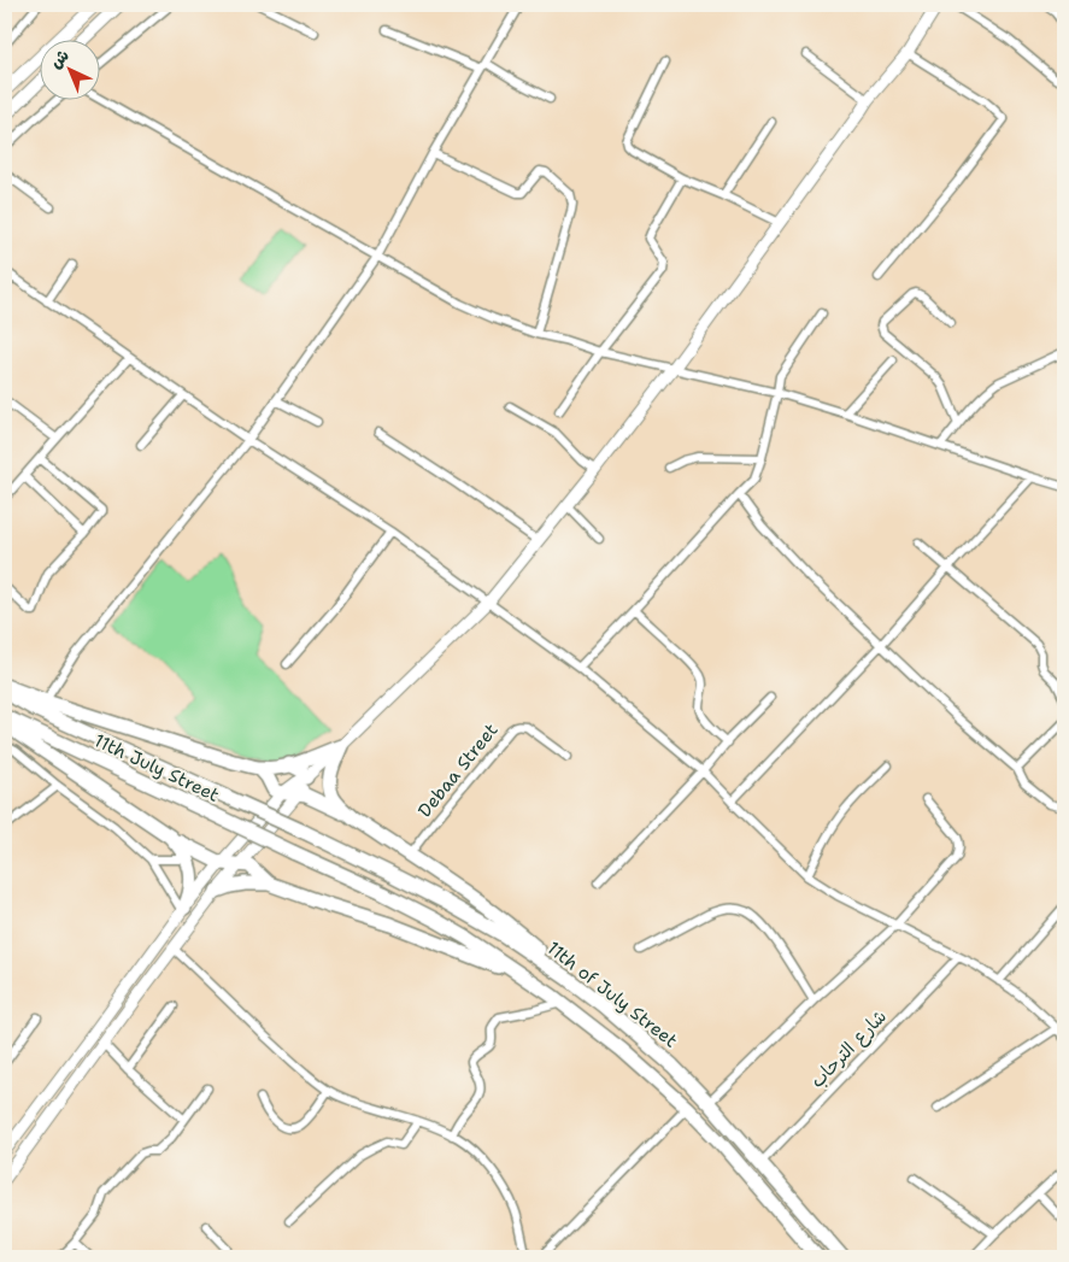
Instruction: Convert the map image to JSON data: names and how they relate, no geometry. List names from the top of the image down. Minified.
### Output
{"streets":{"highway":["11th July Street","11th of July Street"],"street":["Debaa Street","شارع الترحاب"]},"crossings":[["11th July Street","11th of July Street"],["11th of July Street","شارع الترحاب"]],"north":"top left"}
